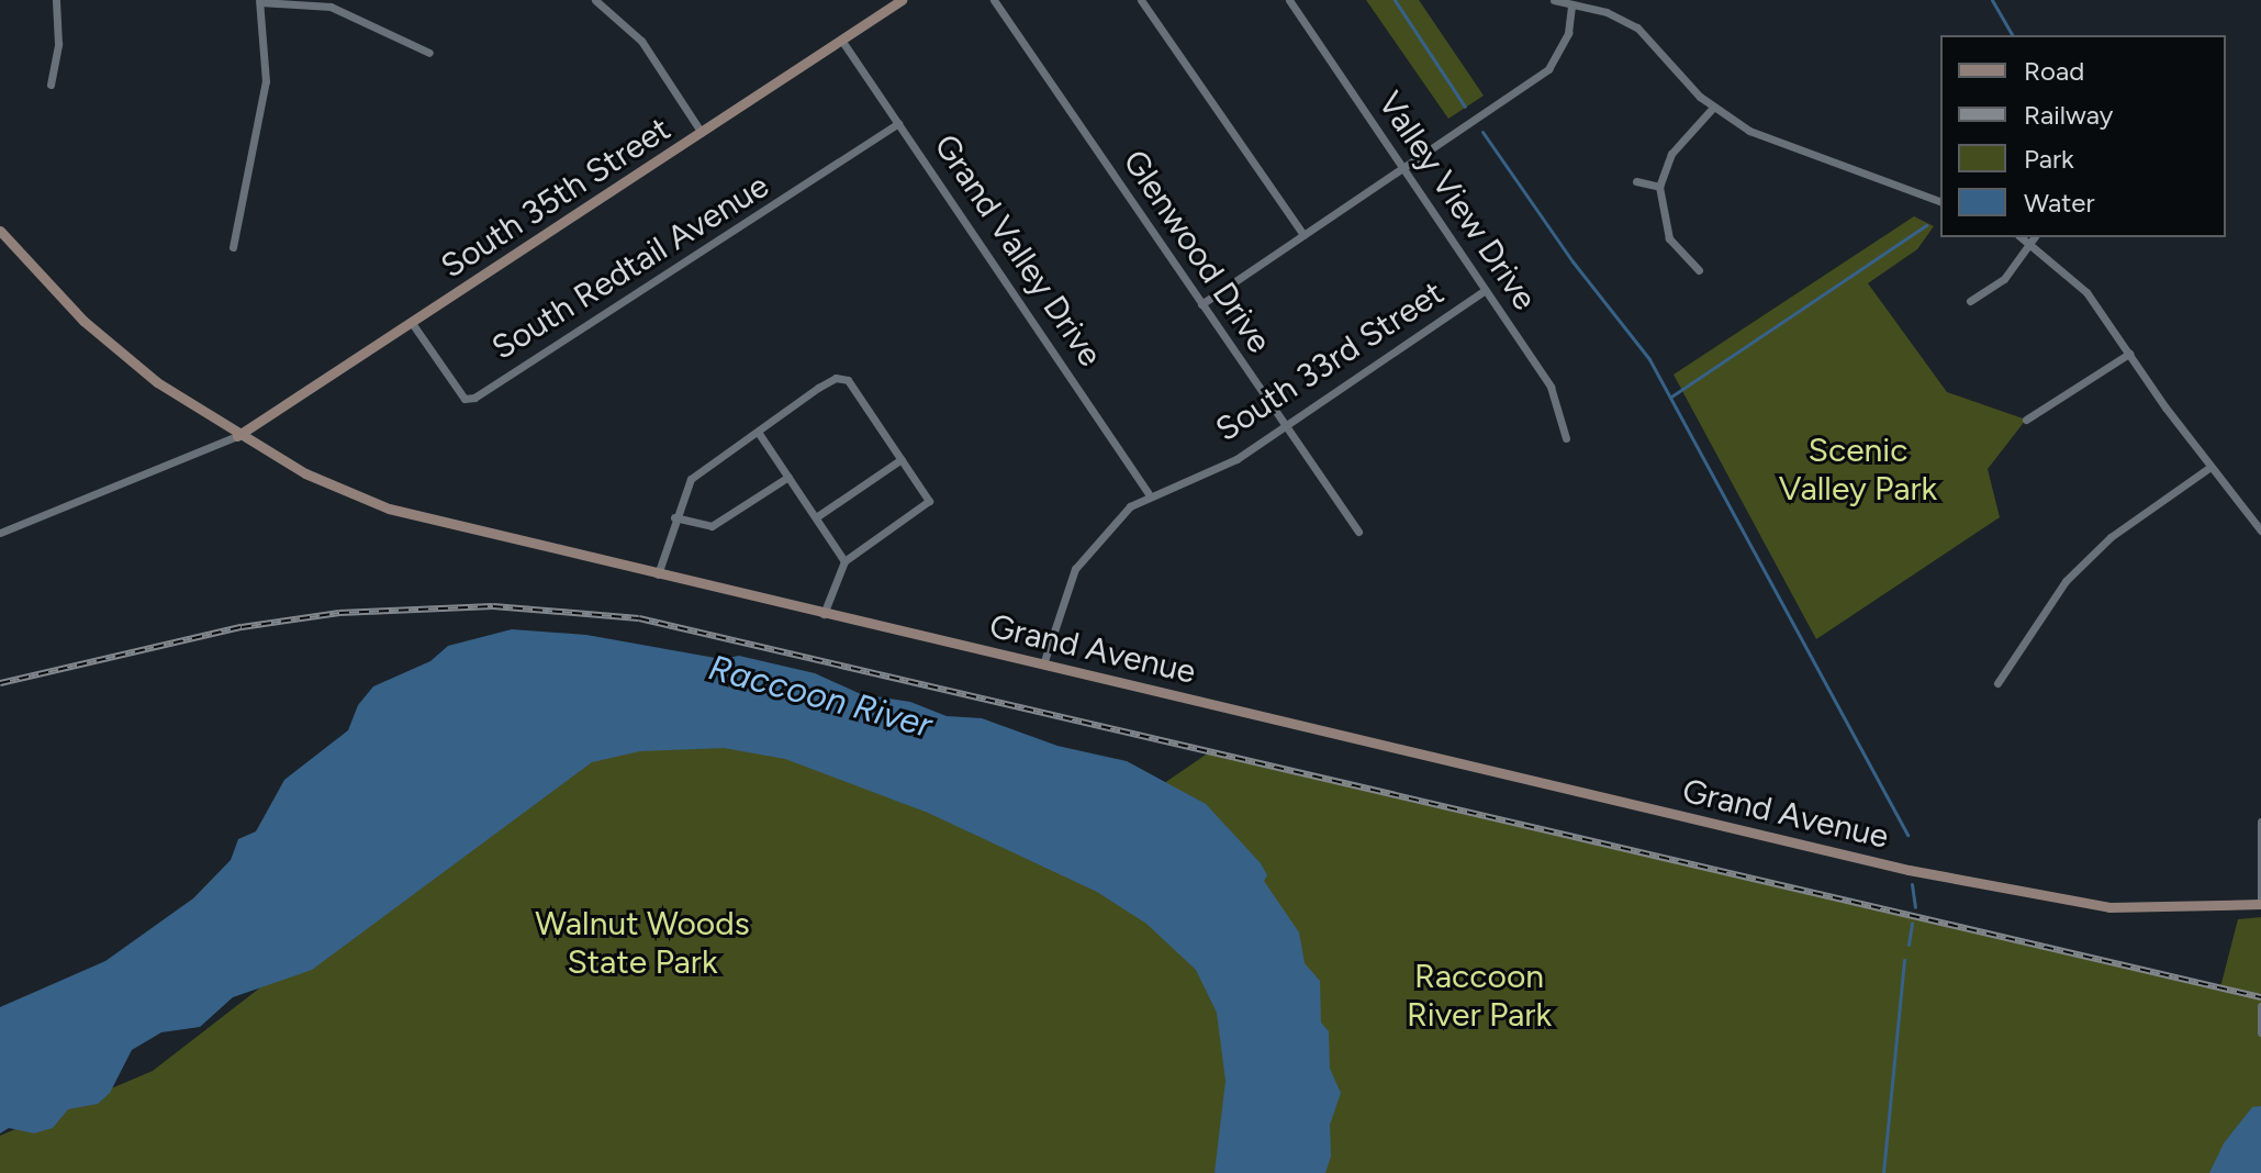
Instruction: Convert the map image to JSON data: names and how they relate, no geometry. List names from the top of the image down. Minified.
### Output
{"streets":{"main road":["South 35th Street","Grand Avenue"],"street":["Valley View Drive","Grand Valley Drive","Glenwood Drive","South Redtail Avenue","South 33rd Street"]},"crossings":[["South 35th Street","Grand Valley Drive"],["South 35th Street","South Redtail Avenue"],["South 35th Street","Grand Avenue"],["Valley View Drive","South 33rd Street"],["Grand Valley Drive","South Redtail Avenue"],["Grand Valley Drive","South 33rd Street"],["Glenwood Drive","South 33rd Street"],["South 33rd Street","Grand Avenue"]],"water":["Raccoon River"],"parks":["Scenic Valley Park","Walnut Woods State Park","Raccoon River Park"],"legend":["Road","Railway","Park","Water"]}
